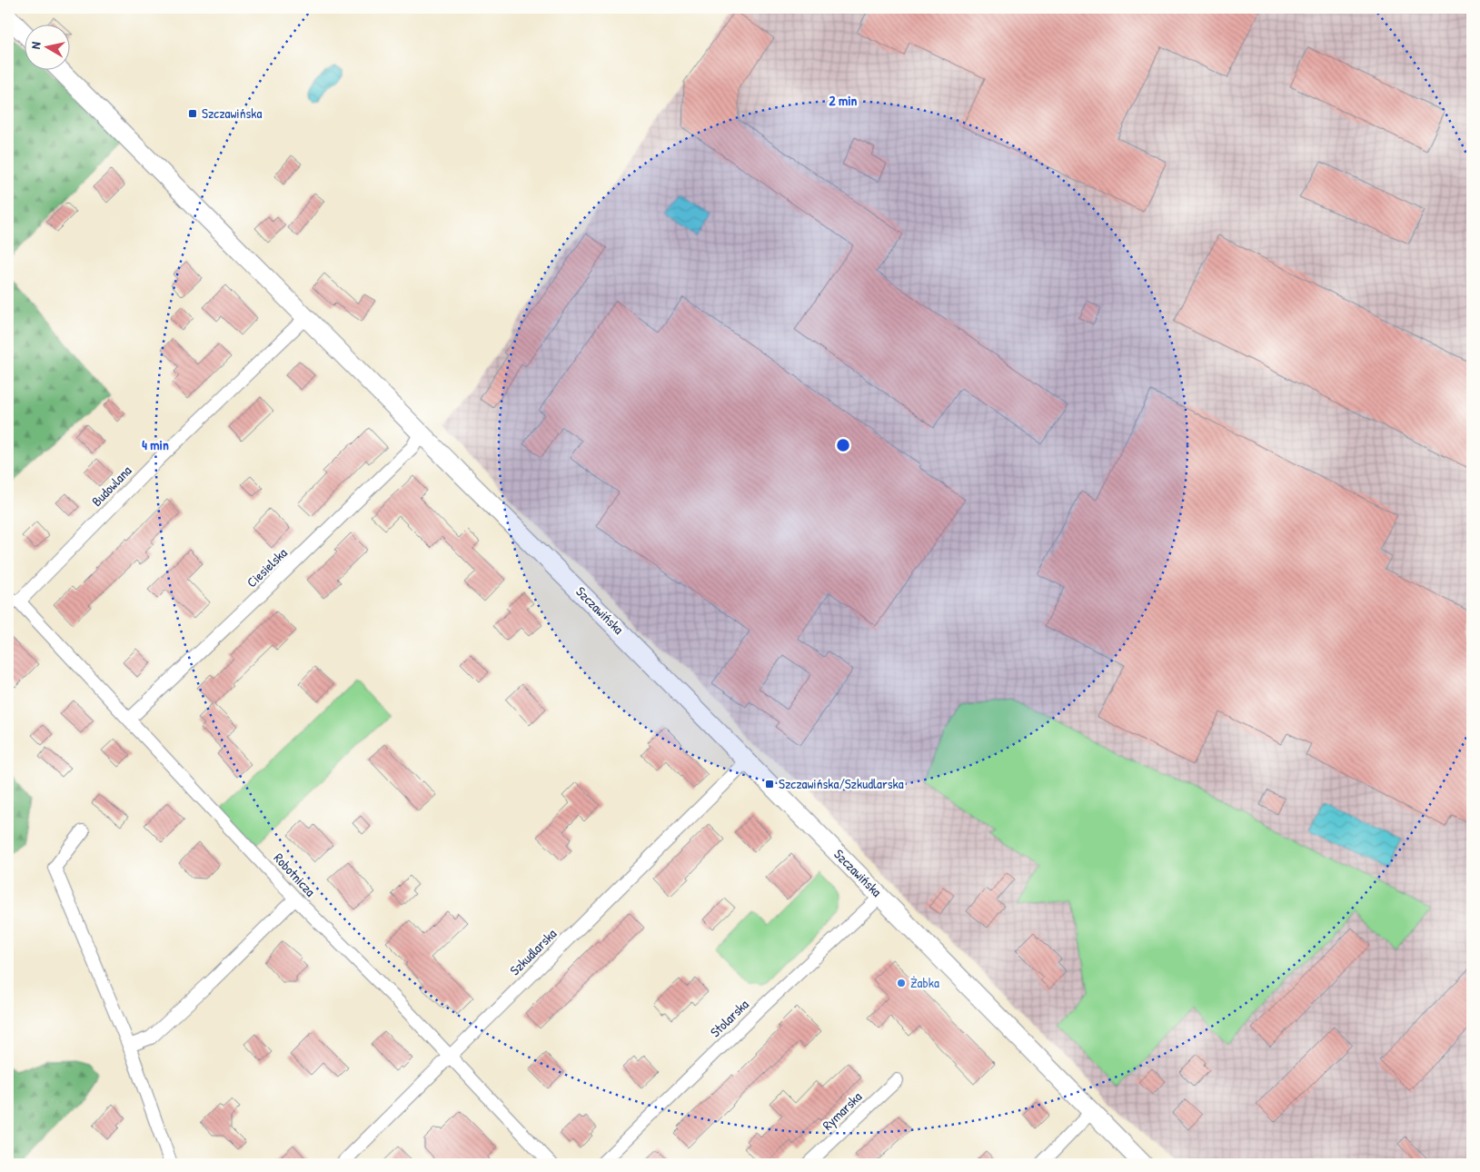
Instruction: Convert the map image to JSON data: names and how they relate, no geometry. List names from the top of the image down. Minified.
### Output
{"streets":{"street":["Budowlana","Ciesielska","Szczawińska","Robotnicza","Szkudlarska","Stolarska","Rymarska"]},"crossings":[["Budowlana","Szczawińska"],["Budowlana","Robotnicza"],["Ciesielska","Szczawińska"],["Ciesielska","Robotnicza"],["Szczawińska","Szkudlarska"],["Szczawińska","Stolarska"],["Robotnicza","Szkudlarska"]],"places":{"transit":["Szczawińska","Szczawińska/Szkudlarska"],"other":["Żabka"]},"north":"left","rings":["2 min","4 min"]}
